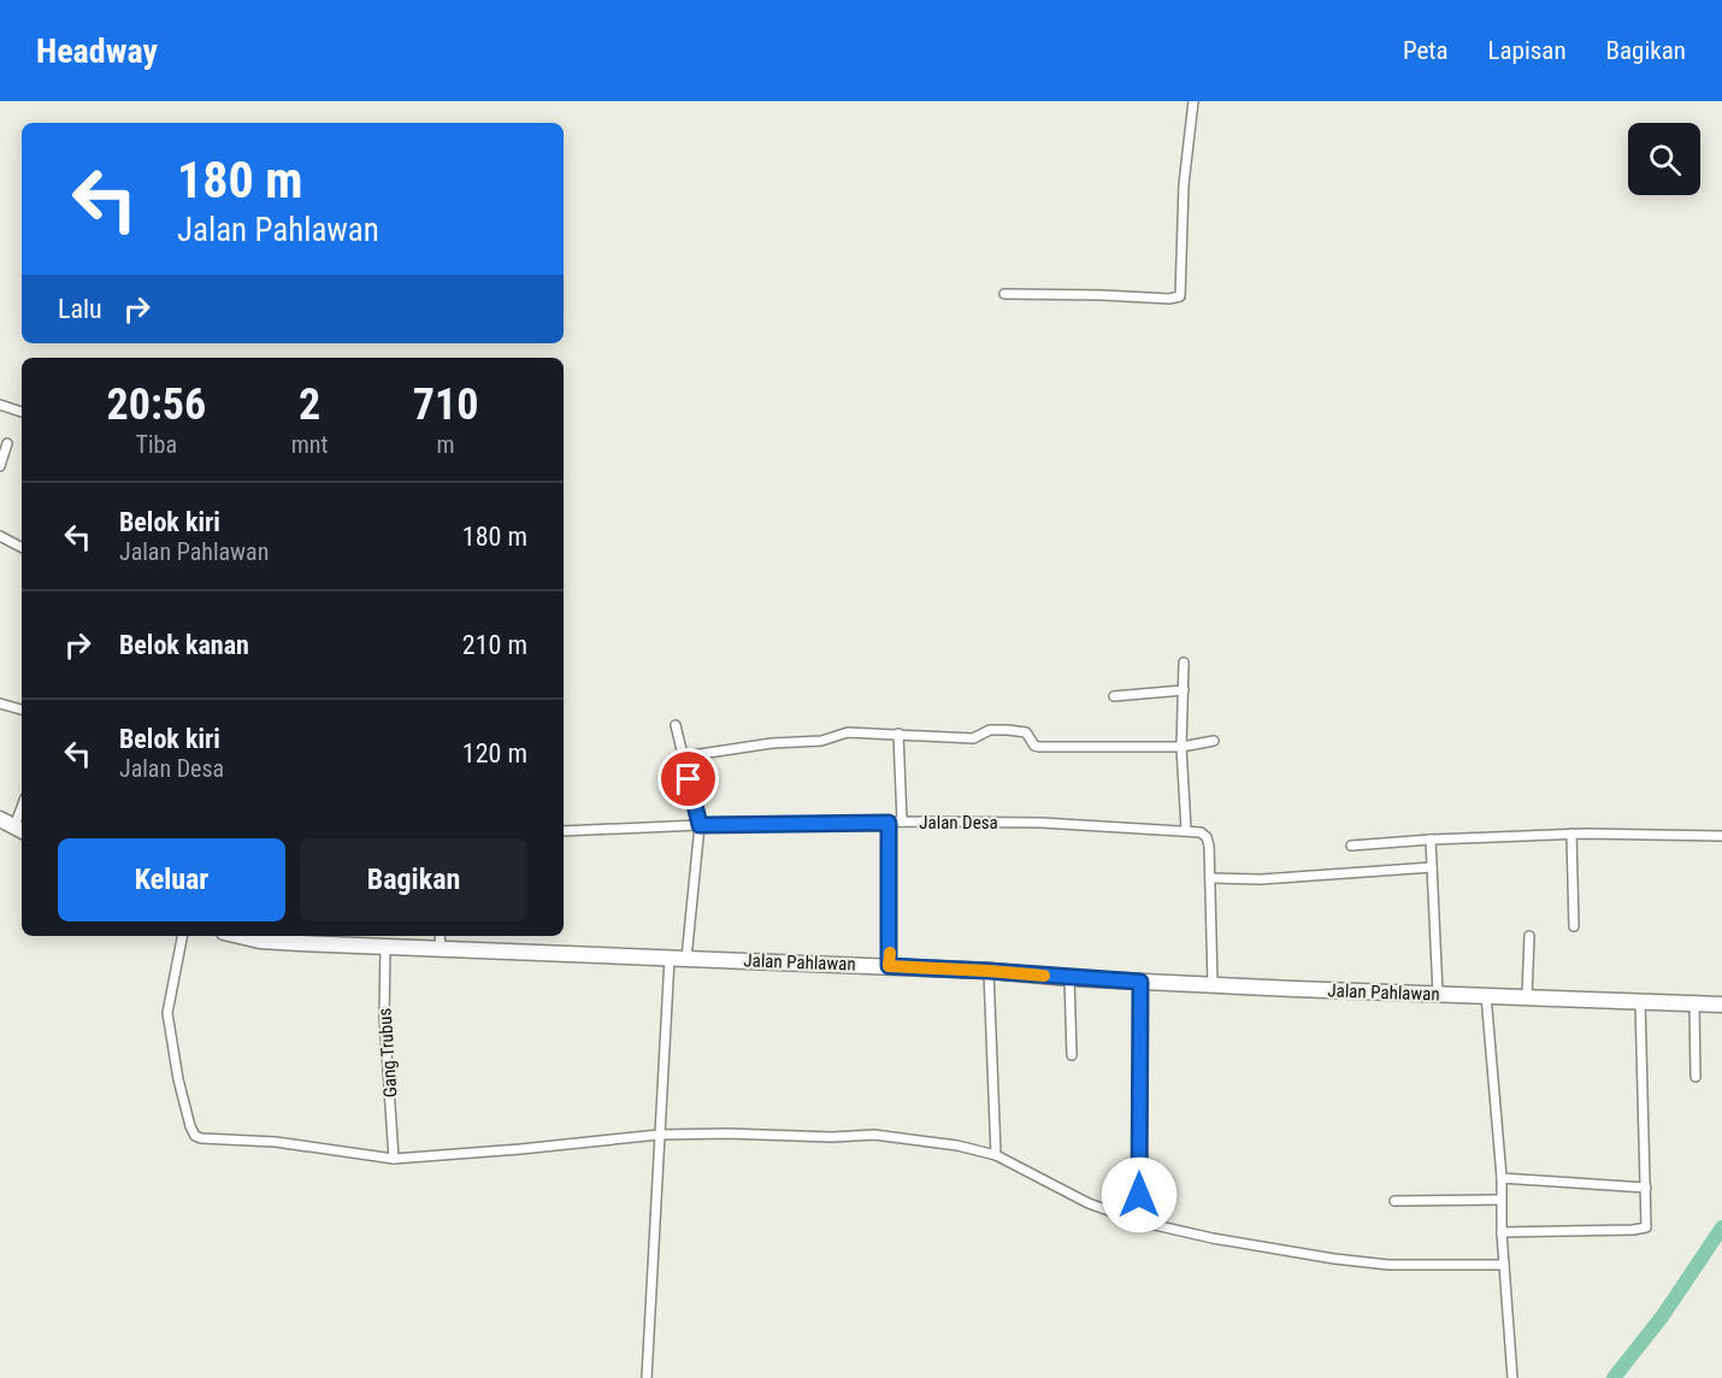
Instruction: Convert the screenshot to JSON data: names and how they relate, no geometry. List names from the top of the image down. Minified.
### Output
{"streets":{"highway":["Jalan Pahlawan"],"street":["Jalan Desa","Gang Trubus"]},"crossings":[["Jalan Pahlawan","Gang Trubus"]],"page":{"header":"Headway","nav":["Peta","Lapisan","Bagikan"],"turn":["180 m","Jalan Pahlawan"],"then":"Lalu","eta":["20:56","Tiba","2","mnt","710","m"],"list":[{"name":"Belok kiri","note":"Jalan Pahlawan","value":"180 m"},{"name":"Belok kanan","value":"210 m"},{"name":"Belok kiri","note":"Jalan Desa","value":"120 m"}],"buttons":["Keluar","Bagikan"]}}
